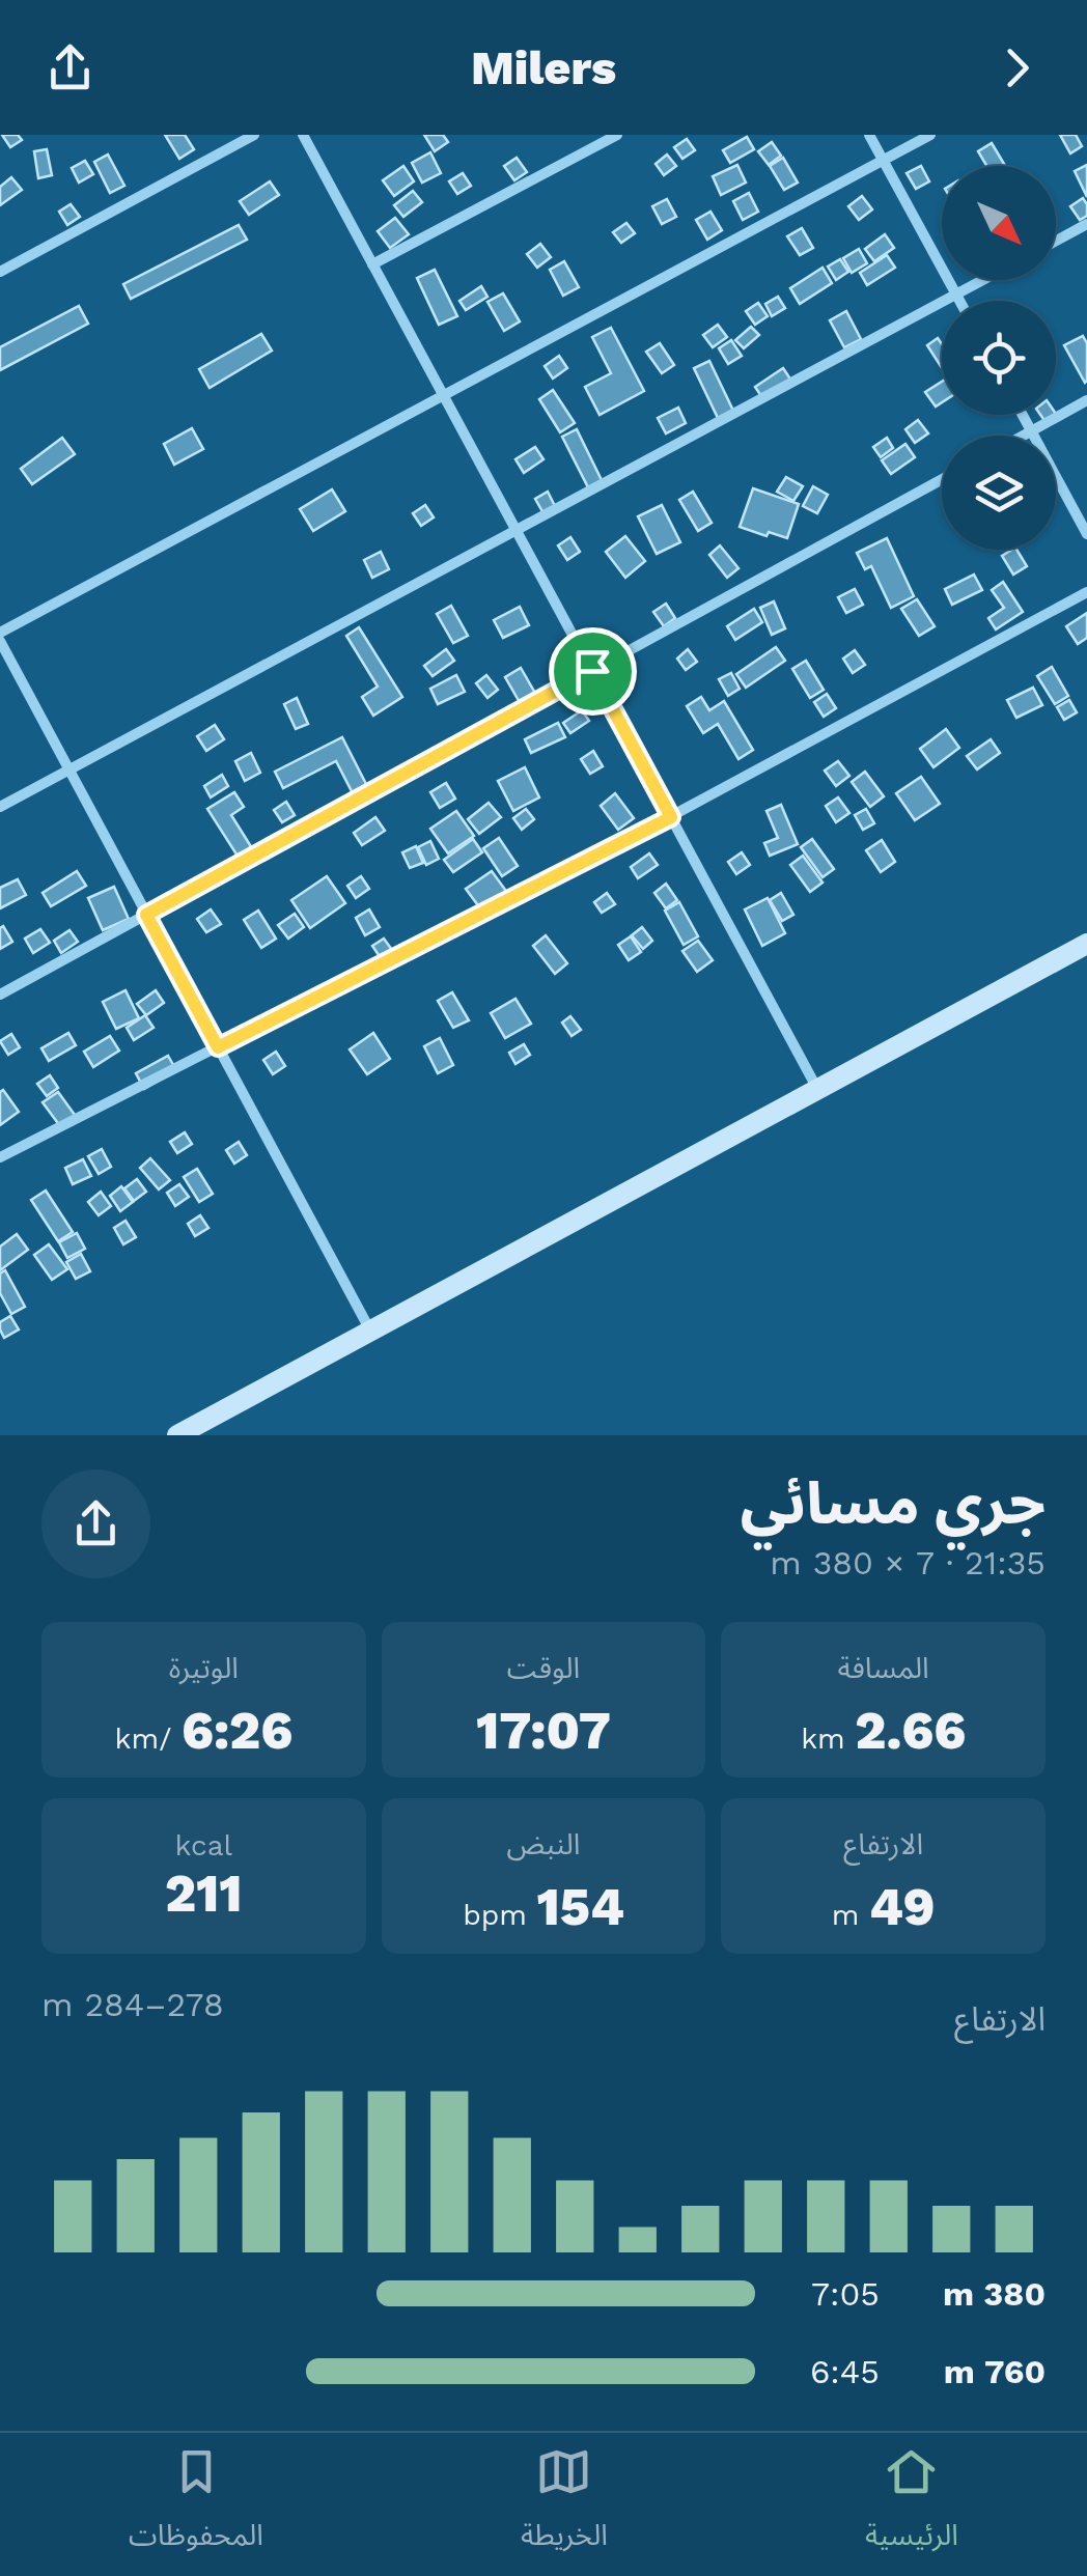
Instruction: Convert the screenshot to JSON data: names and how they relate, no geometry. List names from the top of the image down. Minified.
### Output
{"north":"bottom right","page":{"header":"Milers","heading":["جري مسائي","21:35 · 7 × 380 m"],"stats":[["المسافة","2.66 km"],["الوقت","17:07"],["الوتيرة","6:26 /km"],["الارتفاع","49 m"],["النبض","154 bpm"],["kcal","211"]],"chart":["الارتفاع","278–284 m"],"list":[{"name":"380 m","note":"7:05"},{"name":"760 m","note":"6:45"}],"tabs":["الرئيسية","الخريطة","المحفوظات"]}}
